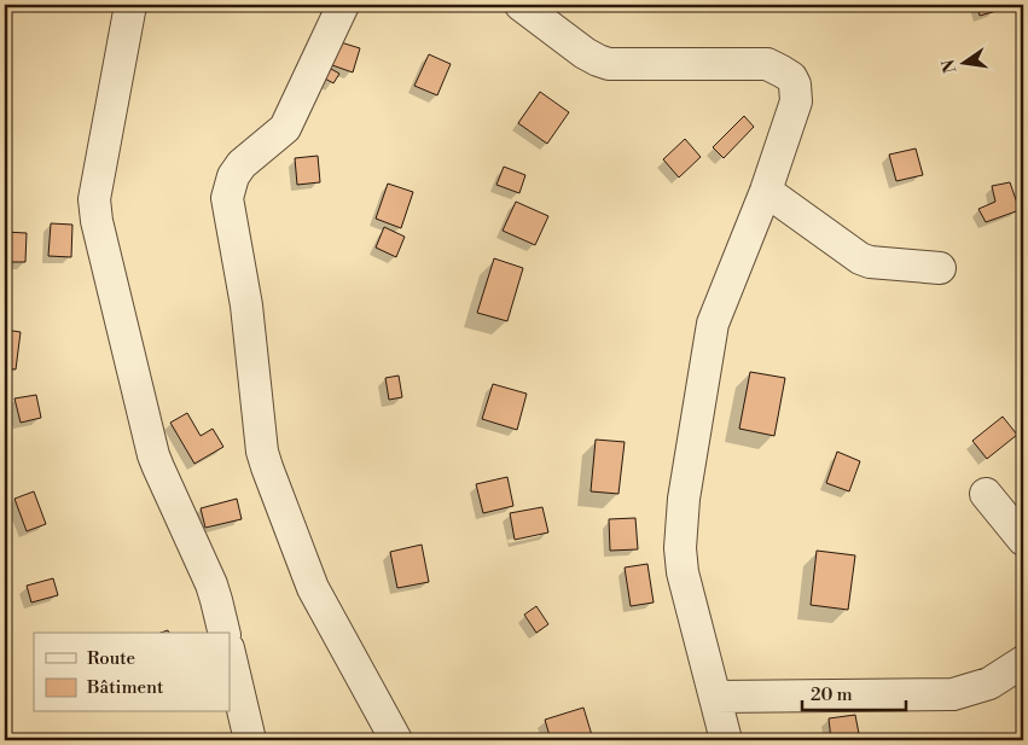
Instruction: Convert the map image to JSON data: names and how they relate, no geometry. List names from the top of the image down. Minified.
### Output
{"legend":["Route","Bâtiment"],"scale_bar":"20 m","north":"left"}
